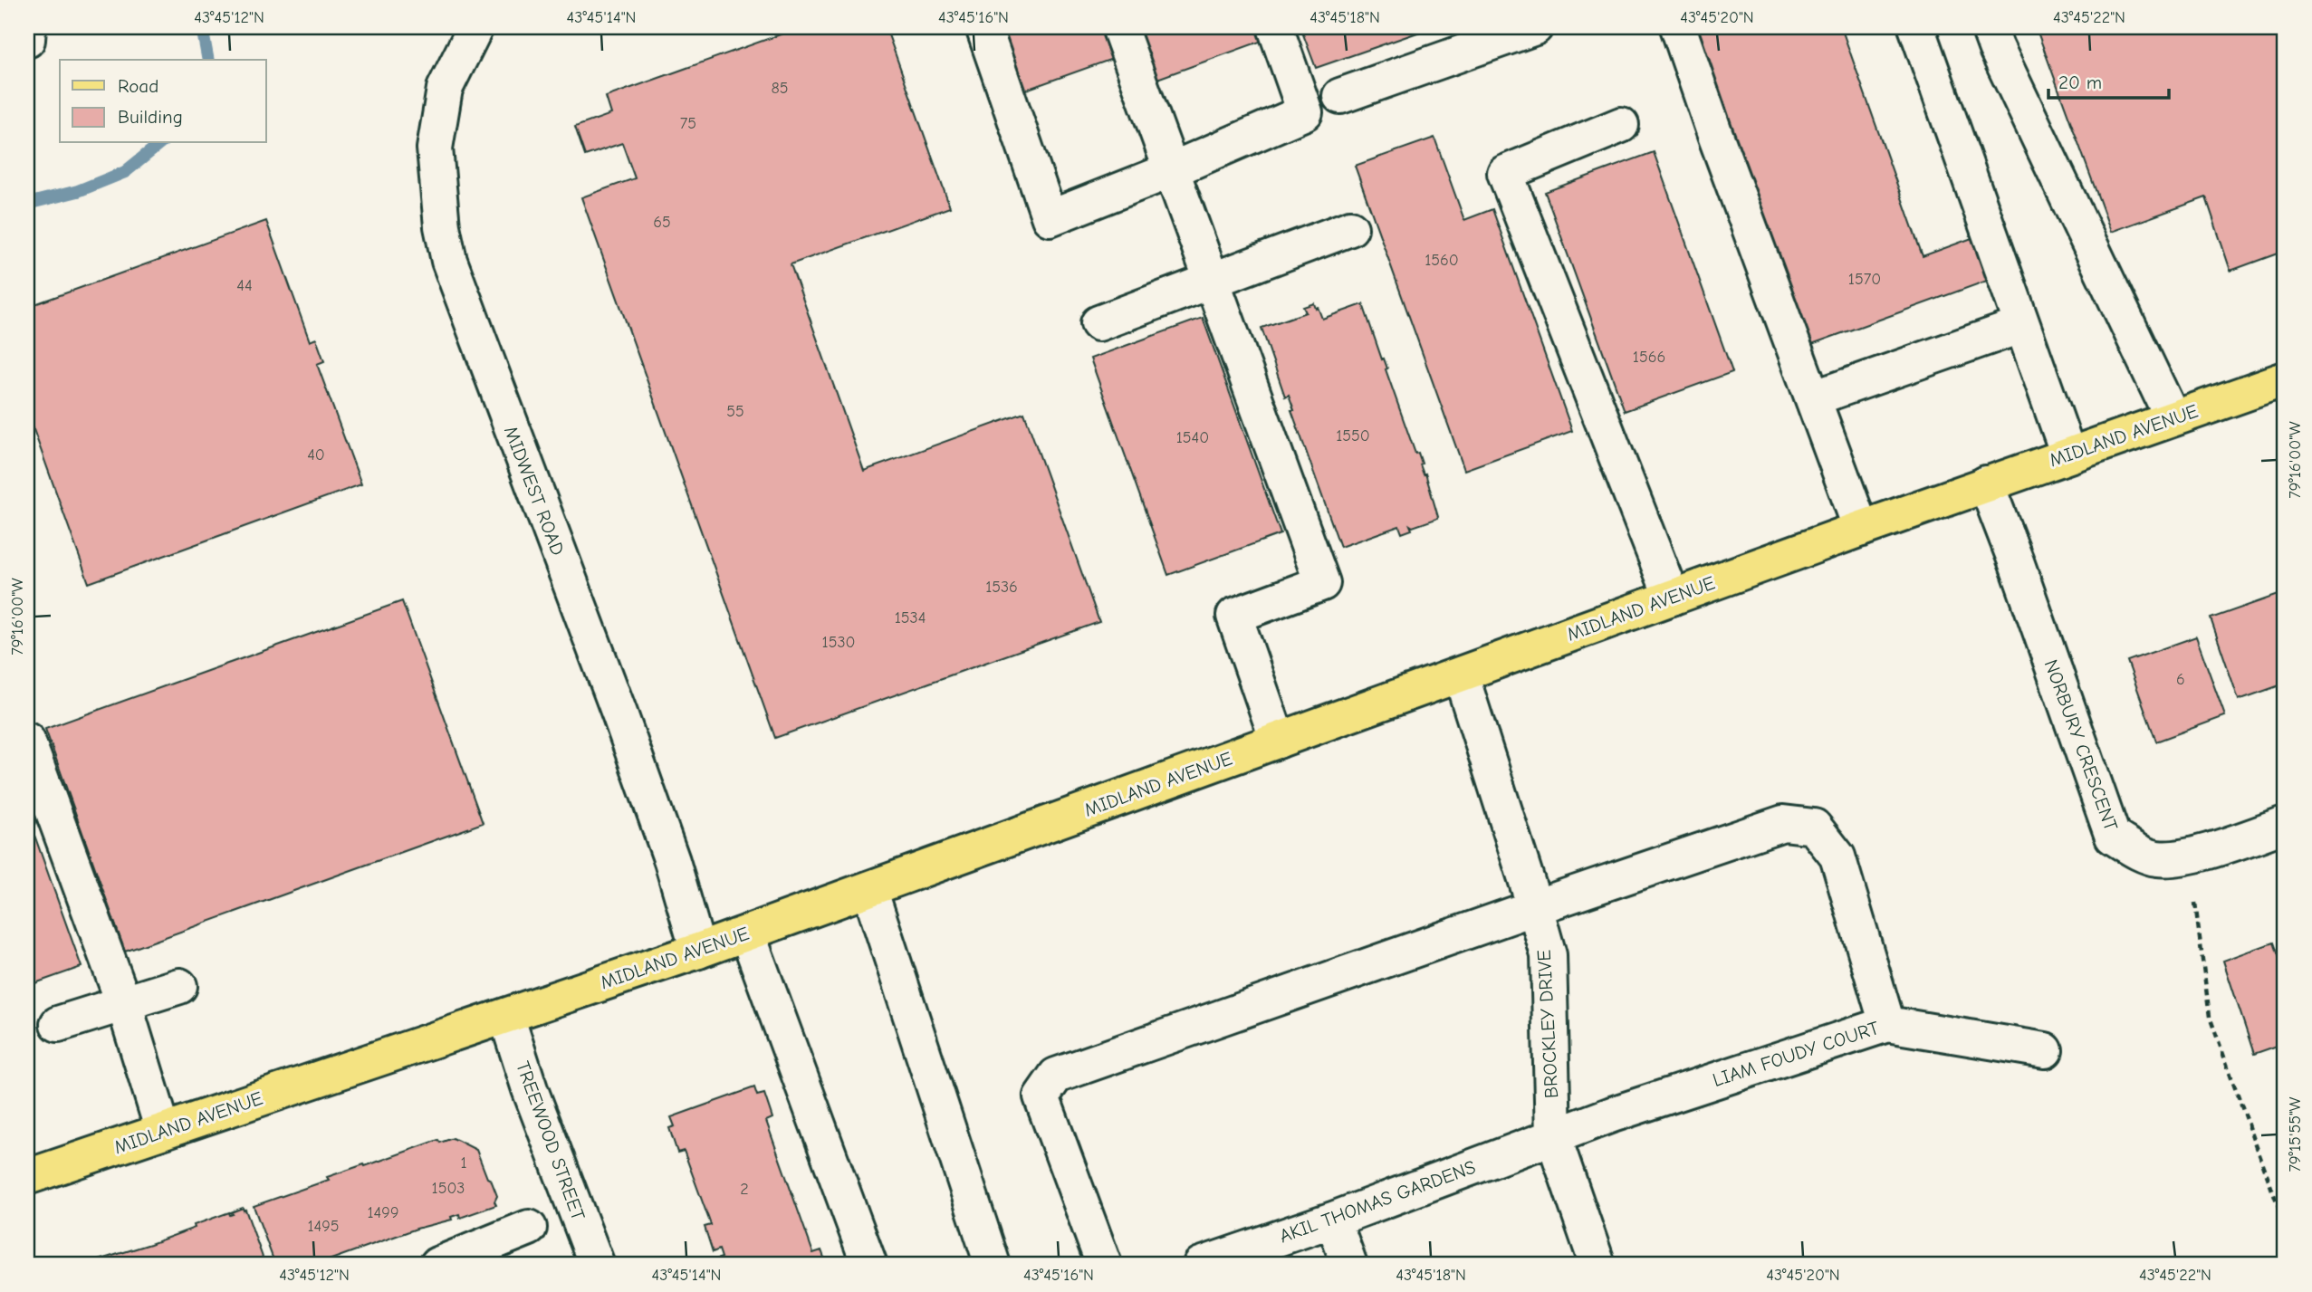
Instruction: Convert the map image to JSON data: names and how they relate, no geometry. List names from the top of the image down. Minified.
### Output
{"streets":{"main road":["MIDLAND AVENUE"],"street":["MIDWEST ROAD","NORBURY CRESCENT","BROCKLEY DRIVE","LIAM FOUDY COURT","TREEWOOD STREET","AKIL THOMAS GARDENS"]},"crossings":[["MIDLAND AVENUE","MIDWEST ROAD"],["MIDLAND AVENUE","NORBURY CRESCENT"],["MIDLAND AVENUE","BROCKLEY DRIVE"],["MIDLAND AVENUE","TREEWOOD STREET"],["BROCKLEY DRIVE","LIAM FOUDY COURT"],["BROCKLEY DRIVE","AKIL THOMAS GARDENS"],["LIAM FOUDY COURT","AKIL THOMAS GARDENS"]],"house_numbers":["85","75","65","1560","1570","44","1566","55","1550","1540","40","1536","1534","1530","6","1","1503","2","1499","1495"],"legend":["Road","Building"],"scale_bar":"20 m","coordinates":["43°45'12\"N","43°45'14\"N","43°45'16\"N","43°45'18\"N","43°45'20\"N","43°45'22\"N","79°16'00\"W","79°15'55\"W"]}
